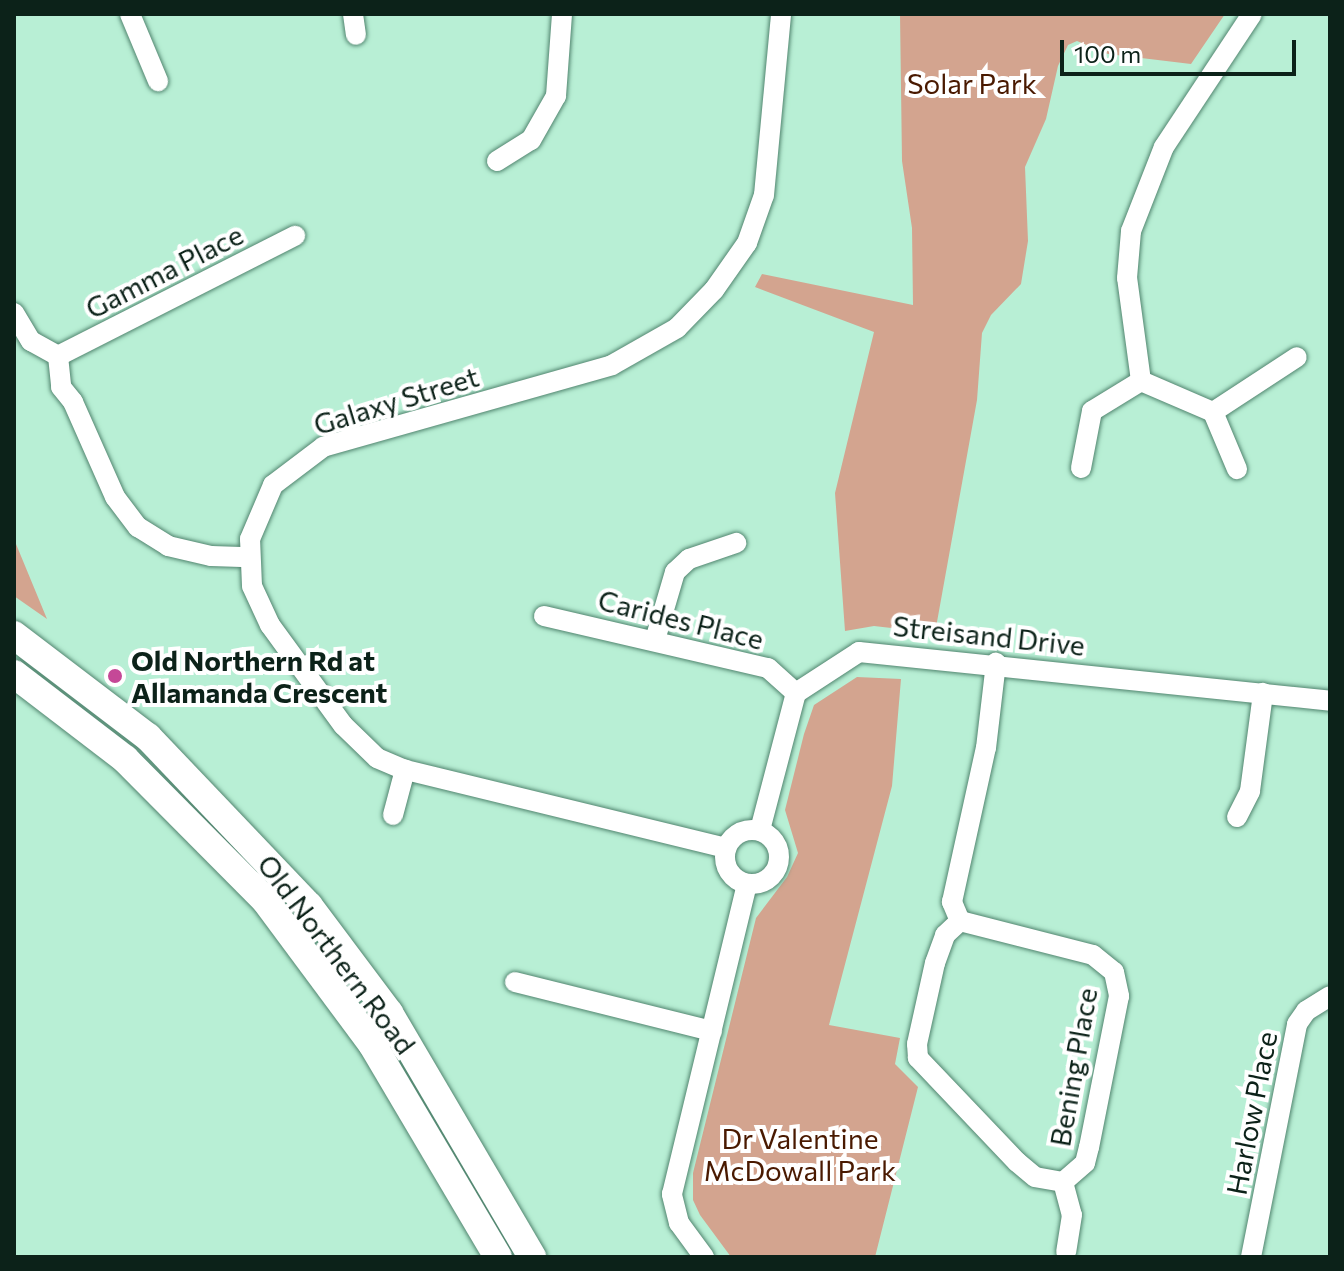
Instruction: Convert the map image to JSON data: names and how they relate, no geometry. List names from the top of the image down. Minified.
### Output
{"streets":{"highway":["Old Northern Road"],"street":["Gamma Place","Galaxy Street","Carides Place","Streisand Drive","Bening Place","Harlow Place"]},"crossings":[["Carides Place","Streisand Drive"]],"parks":["Solar Park","Dr Valentine McDowall Park"],"places":["Old Northern Rd at Allamanda Crescent"],"scale_bar":"100 m"}
